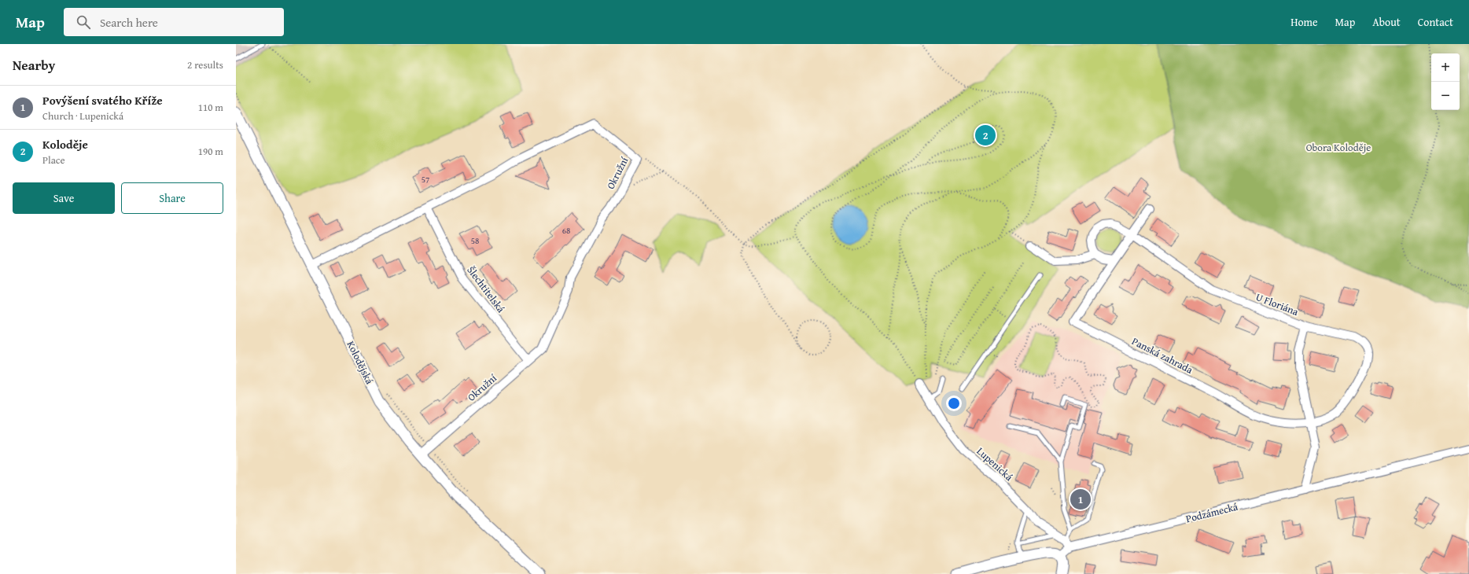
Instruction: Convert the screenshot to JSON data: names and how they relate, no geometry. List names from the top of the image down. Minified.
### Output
{"streets":{"street":["Okružní","Šlechtitelská","U Floriána","Panská zahrada","Kolodějská","Lupenická","Podzámecká"]},"crossings":[["Okružní","Šlechtitelská"],["Okružní","Kolodějská"],["U Floriána","Panská zahrada"],["U Floriána","Podzámecká"],["Lupenická","Podzámecká"]],"parks":["Obora Koloděje"],"house_numbers":["57","68","58"],"page":{"header":"Map","search":"Search here","nav":["Home","Map","About","Contact"],"heading":["Nearby","2 results"],"map_buttons":["+","−"],"list":[{"mark":"1","name":"Povýšení svatého Kříže","note":"Church · Lupenická","value":"110 m"},{"mark":"2","name":"Koloděje","note":"Place","value":"190 m"}],"pins":["2","1"],"buttons":["Save","Share"]}}
